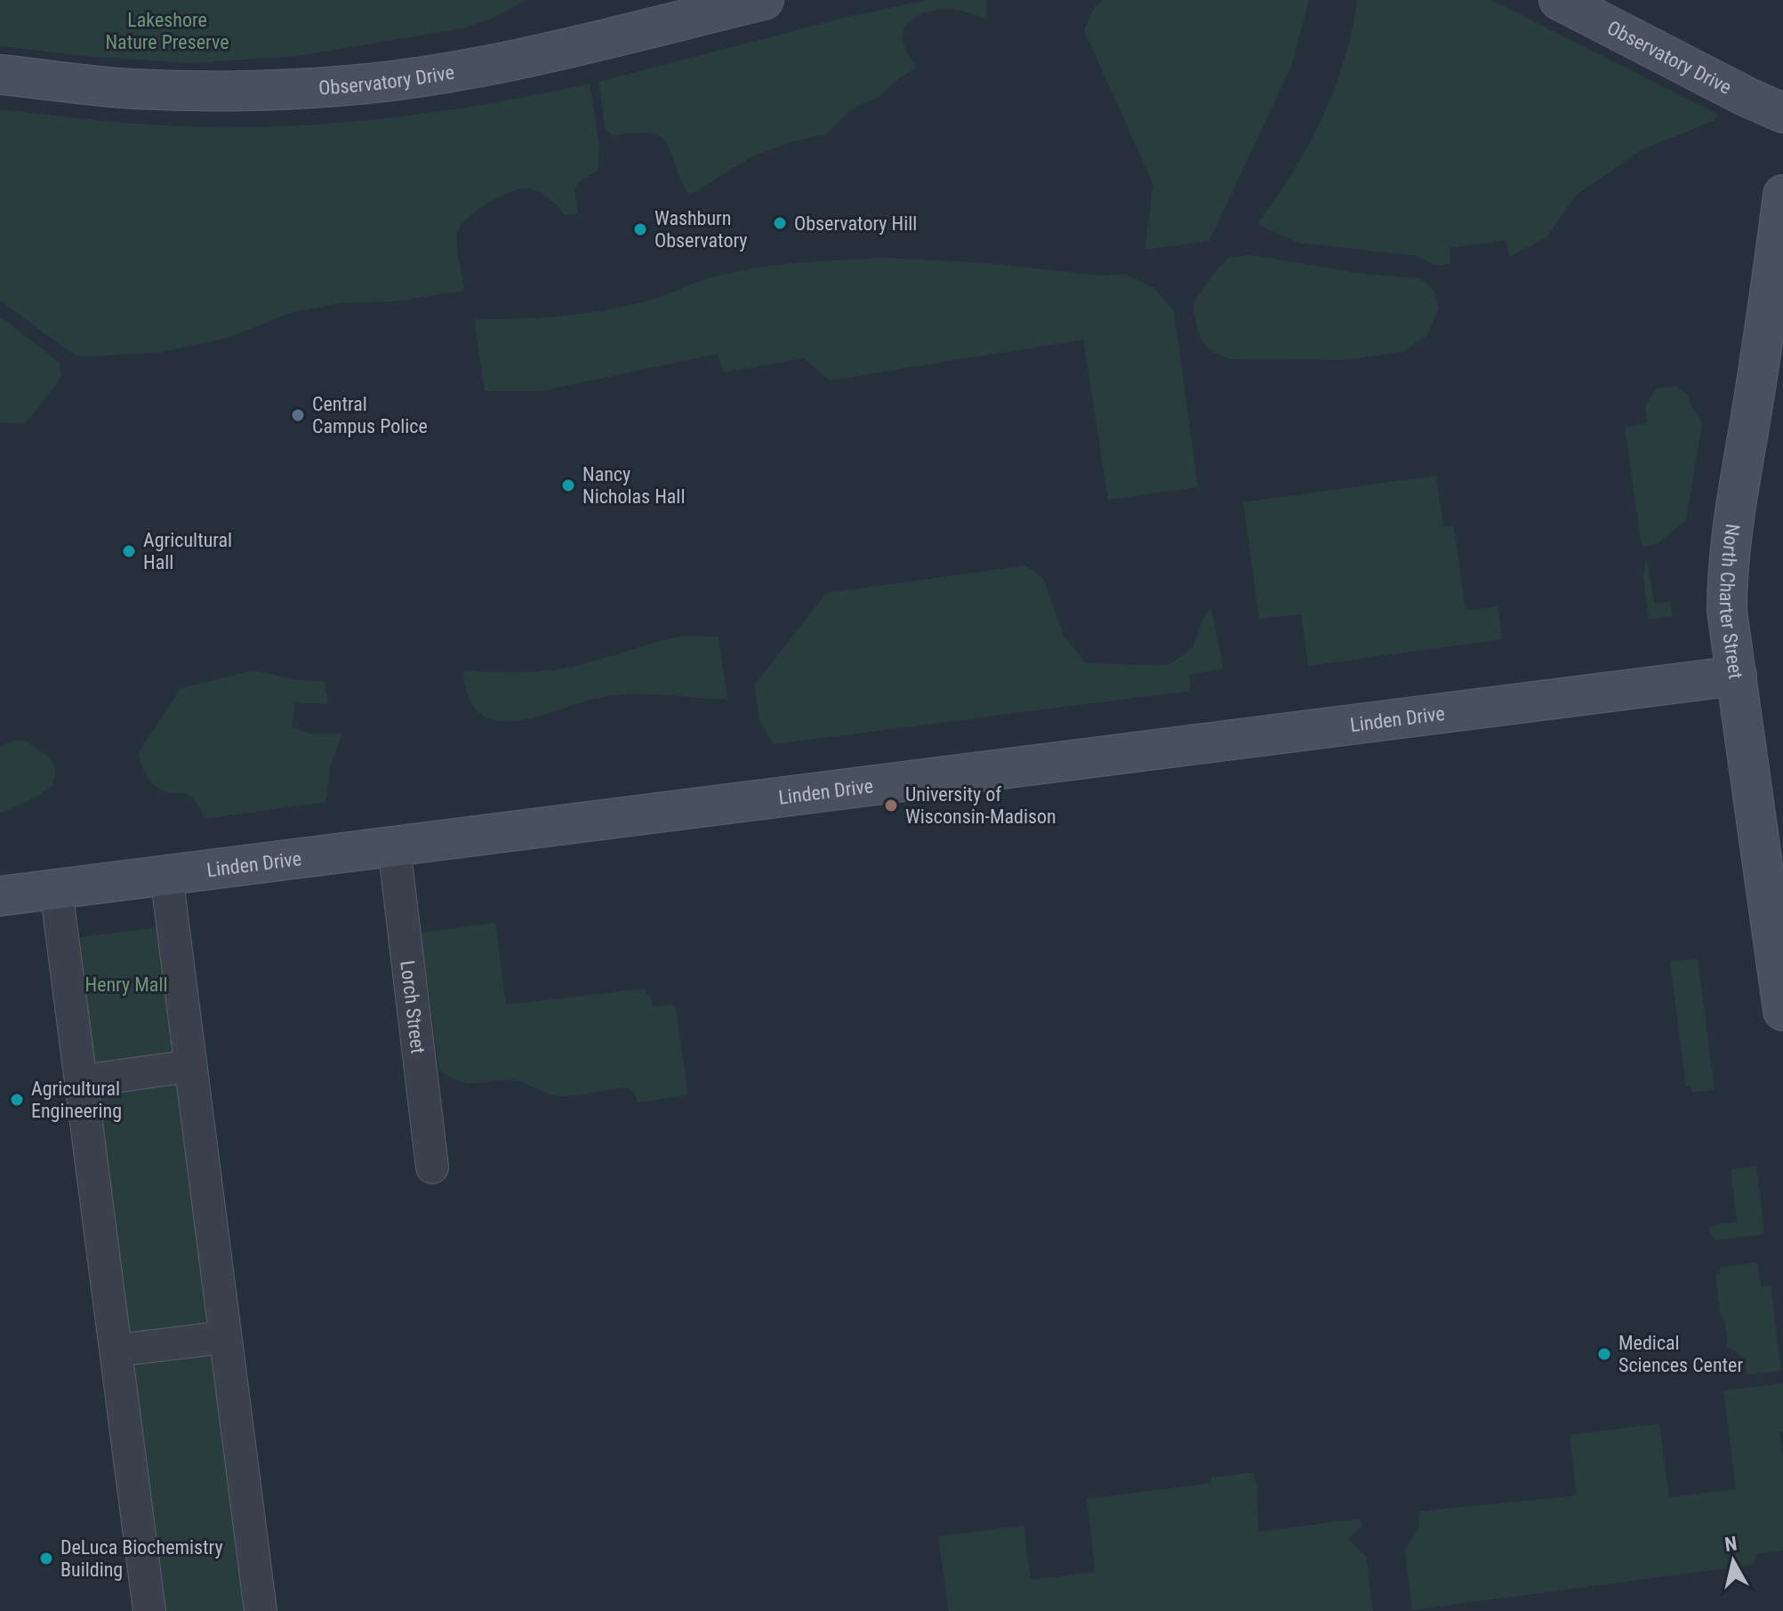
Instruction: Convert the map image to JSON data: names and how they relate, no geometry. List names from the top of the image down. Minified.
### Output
{"streets":{"street":["Observatory Drive","North Charter Street","Linden Drive","Lorch Street"]},"crossings":[["North Charter Street","Linden Drive"],["Linden Drive","Lorch Street"]],"parks":["Lakeshore Nature Preserve","Henry Mall"],"places":["Observatory Hill","Washburn Observatory","Central Campus Police","Nancy Nicholas Hall","Agricultural Hall","University of Wisconsin-Madison","Agricultural Engineering","Medical Sciences Center","DeLuca Biochemistry Building"],"north":"top"}
